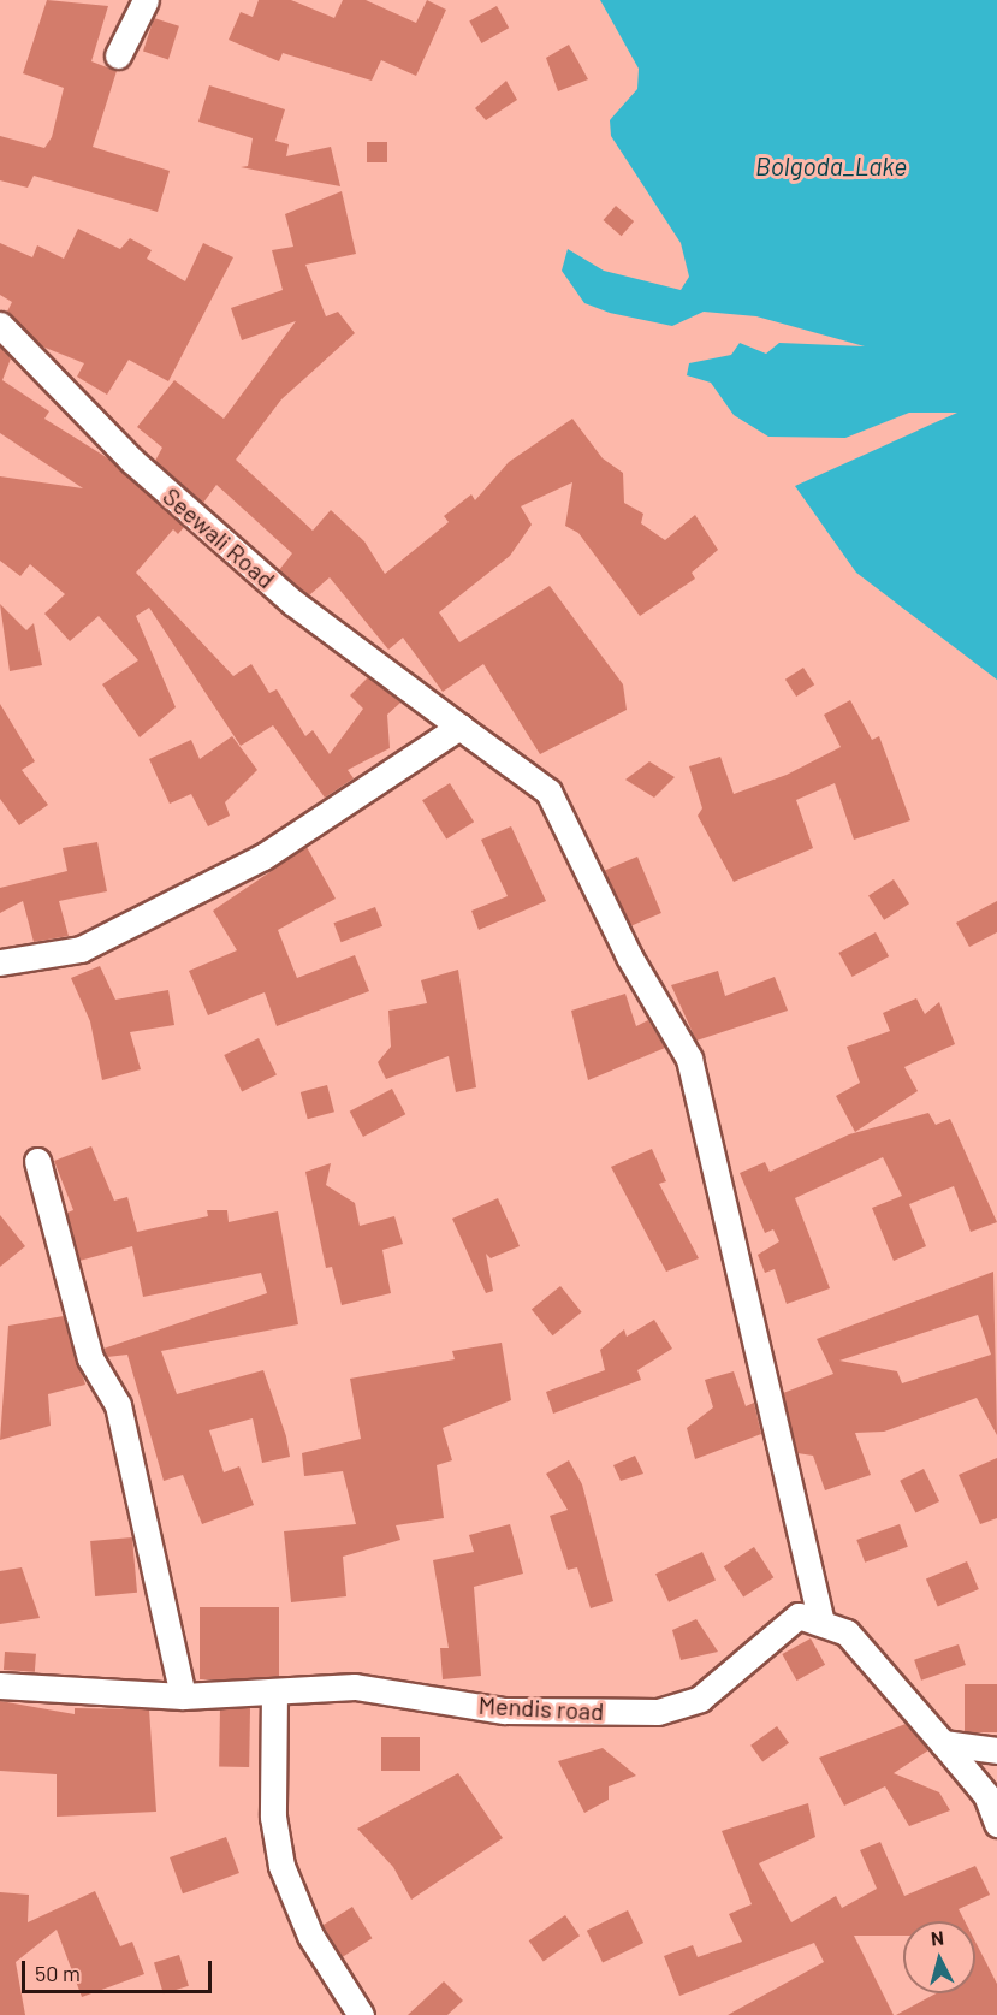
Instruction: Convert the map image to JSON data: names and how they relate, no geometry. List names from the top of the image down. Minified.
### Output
{"streets":{"street":["Seewali Road","Mendis road"]},"crossings":[["Seewali Road","Mendis road"]],"water":["Bolgoda_Lake"],"scale_bar":"50 m","north":"top"}
